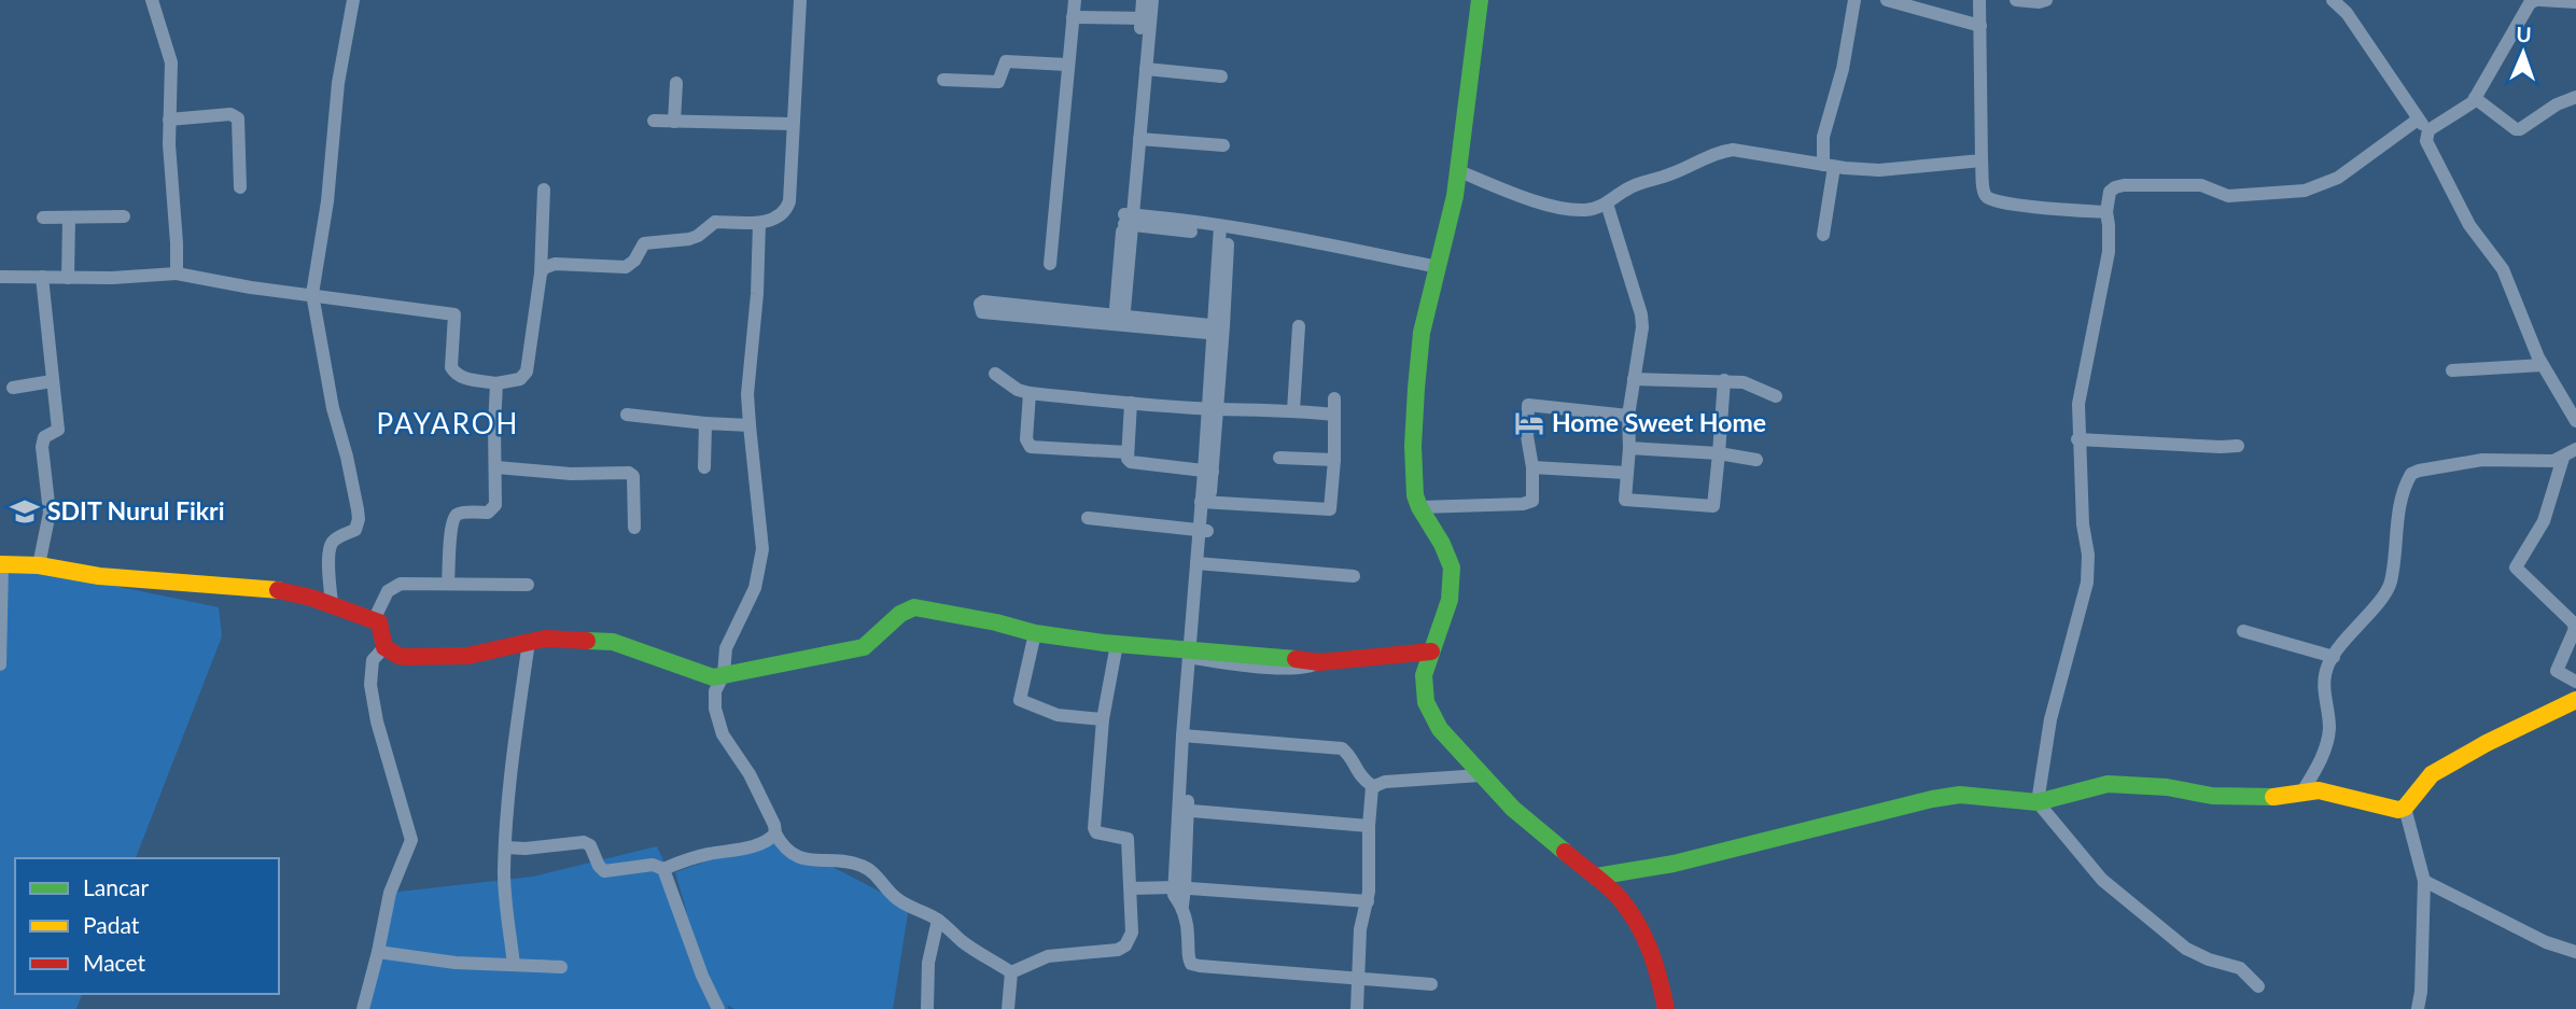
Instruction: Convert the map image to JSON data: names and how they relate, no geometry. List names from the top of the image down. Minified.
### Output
{"districts":["PAYAROH"],"places":{"hotel":["Home Sweet Home"],"school or university":["SDIT Nurul Fikri"]},"legend":["Lancar","Padat","Macet"],"north":"top"}
